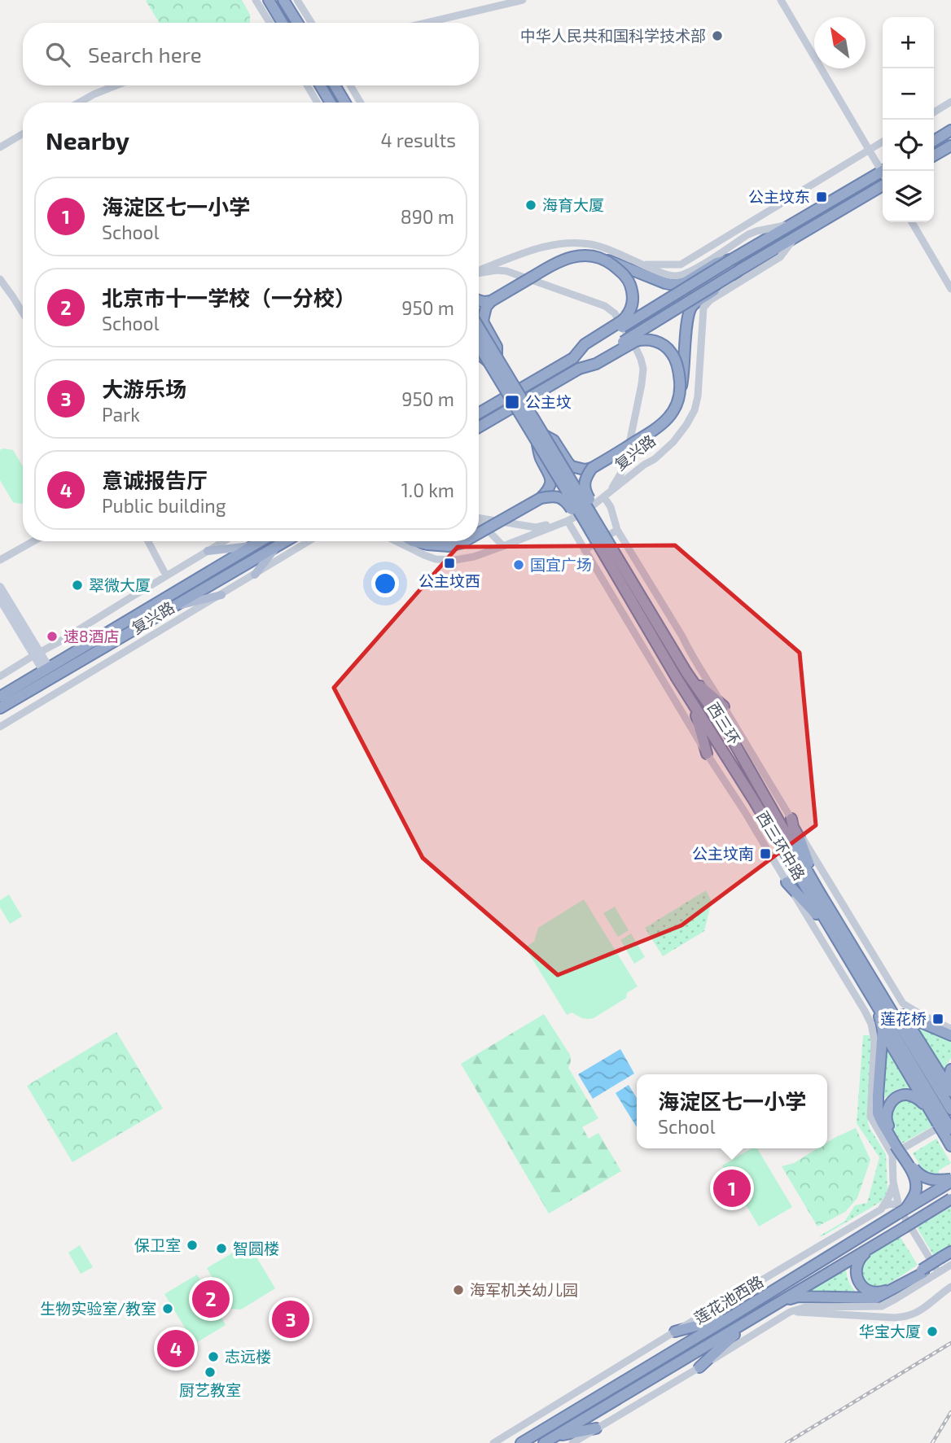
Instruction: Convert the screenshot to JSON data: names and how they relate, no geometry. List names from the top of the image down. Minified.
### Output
{"streets":{"highway":["复兴路","西三环","莲花池西路"],"street":["西三环中路"]},"crossings":[["复兴路","西三环中路"],["西三环中路","莲花池西路"]],"places":{"other":["中华人民共和国科学技术部","海育大厦","国宜广场","翠微大厦","速8酒店","保卫室","智圆楼","海军机关幼儿园","生物实验室/教室","华宝大厦","志远楼","厨艺教室"],"transit":["公主坟东","公主坟","公主坟西","公主坟南","莲花桥"]},"north":"top left","page":{"map_buttons":["+","−"],"search":"Search here","heading":["Nearby","4 results"],"list":[{"mark":"1","name":"海淀区七一小学","note":"School","value":"890 m"},{"mark":"2","name":"北京市十一学校（一分校）","note":"School","value":"950 m"},{"mark":"3","name":"大游乐场","note":"Park","value":"950 m"},{"mark":"4","name":"意诚报告厅","note":"Public building","value":"1.0 km"}],"popup":["海淀区七一小学","School"],"pins":["1","2","3","4"]}}
